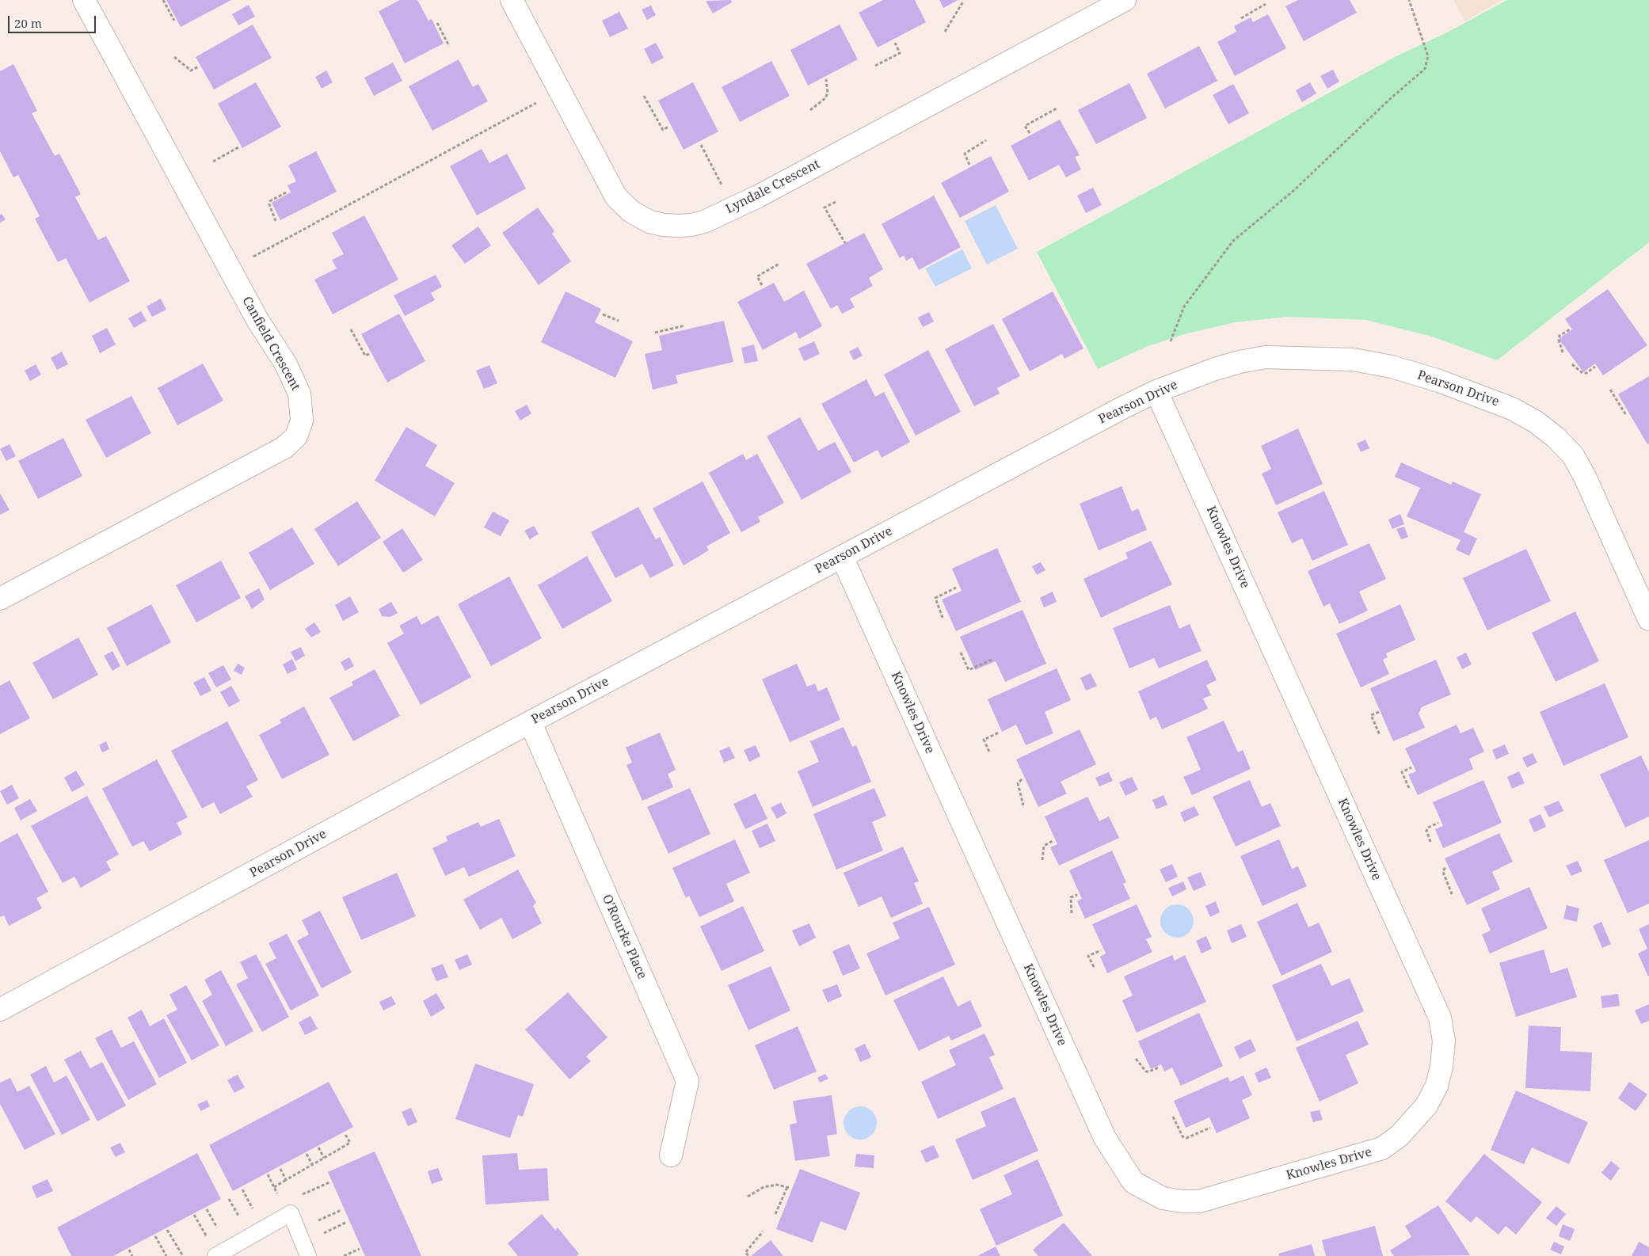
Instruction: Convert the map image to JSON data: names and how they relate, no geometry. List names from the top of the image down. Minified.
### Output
{"streets":{"street":["Lyndale Crescent","Canfield Crescent","Pearson Drive","Knowles Drive","O'Rourke Place"]},"crossings":[["Pearson Drive","Knowles Drive"],["Pearson Drive","O'Rourke Place"]],"scale_bar":"20 m"}
